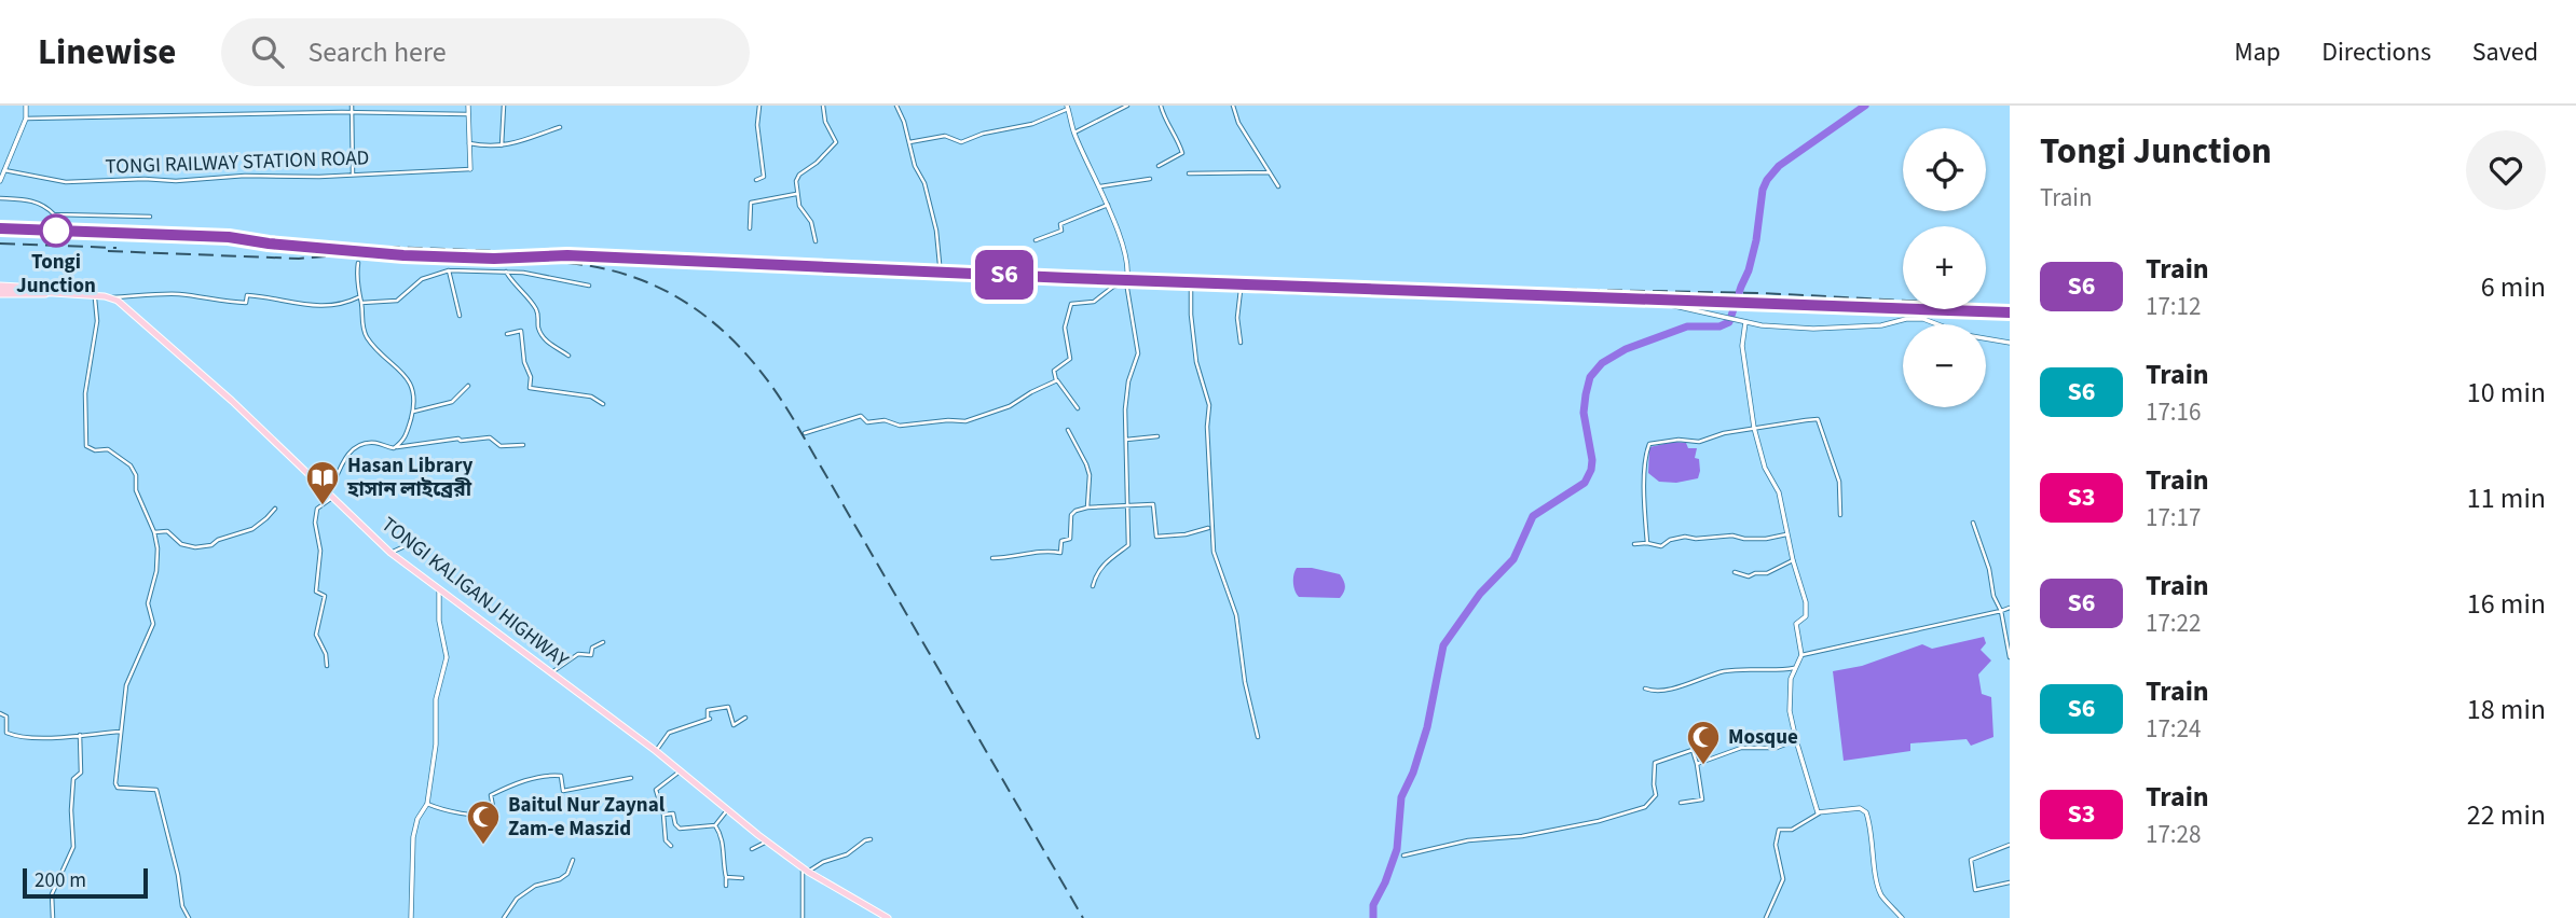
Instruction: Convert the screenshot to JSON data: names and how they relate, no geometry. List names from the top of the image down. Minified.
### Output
{"streets":{"main road":["TONGI KALIGANJ HIGHWAY"],"street":["TONGI RAILWAY STATION ROAD"]},"places":{"other":["Tongi Junction"],"library":["Hasan Library হাসান লাইব্রেরী"],"mosque":["Mosque","Baitul Nur Zaynal Zam-e Maszid"]},"scale_bar":"200 m","page":{"header":"Linewise","search":"Search here","nav":["Map","Directions","Saved"],"on_map":"S6","heading":["Tongi Junction","Train"],"map_buttons":["+","−"],"list":[{"mark":"S6","name":"Train","note":"17:12","value":"6 min"},{"mark":"S6","name":"Train","note":"17:16","value":"10 min"},{"mark":"S3","name":"Train","note":"17:17","value":"11 min"},{"mark":"S6","name":"Train","note":"17:22","value":"16 min"},{"mark":"S6","name":"Train","note":"17:24","value":"18 min"},{"mark":"S3","name":"Train","note":"17:28","value":"22 min"}],"scale":"200 m"}}
